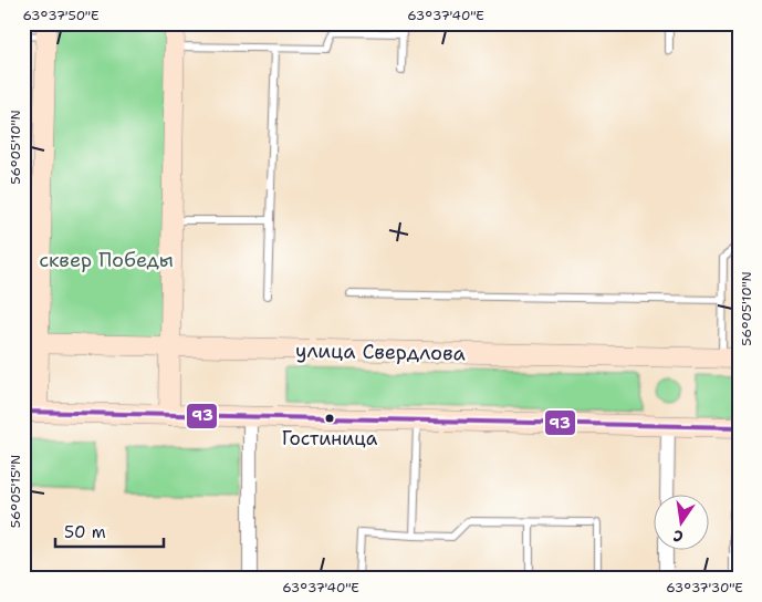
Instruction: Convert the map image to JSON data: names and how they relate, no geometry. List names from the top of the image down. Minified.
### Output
{"streets":{"main road":["улица Свердлова"]},"parks":["сквер Победы"],"places":["Гостиница"],"lines":["transit line 93"],"scale_bar":"50 m","north":"bottom","coordinates":["63°37'50\"E","63°37'40\"E","56°05'10\"N","56°05'15\"N","63°37'30\"E"]}
